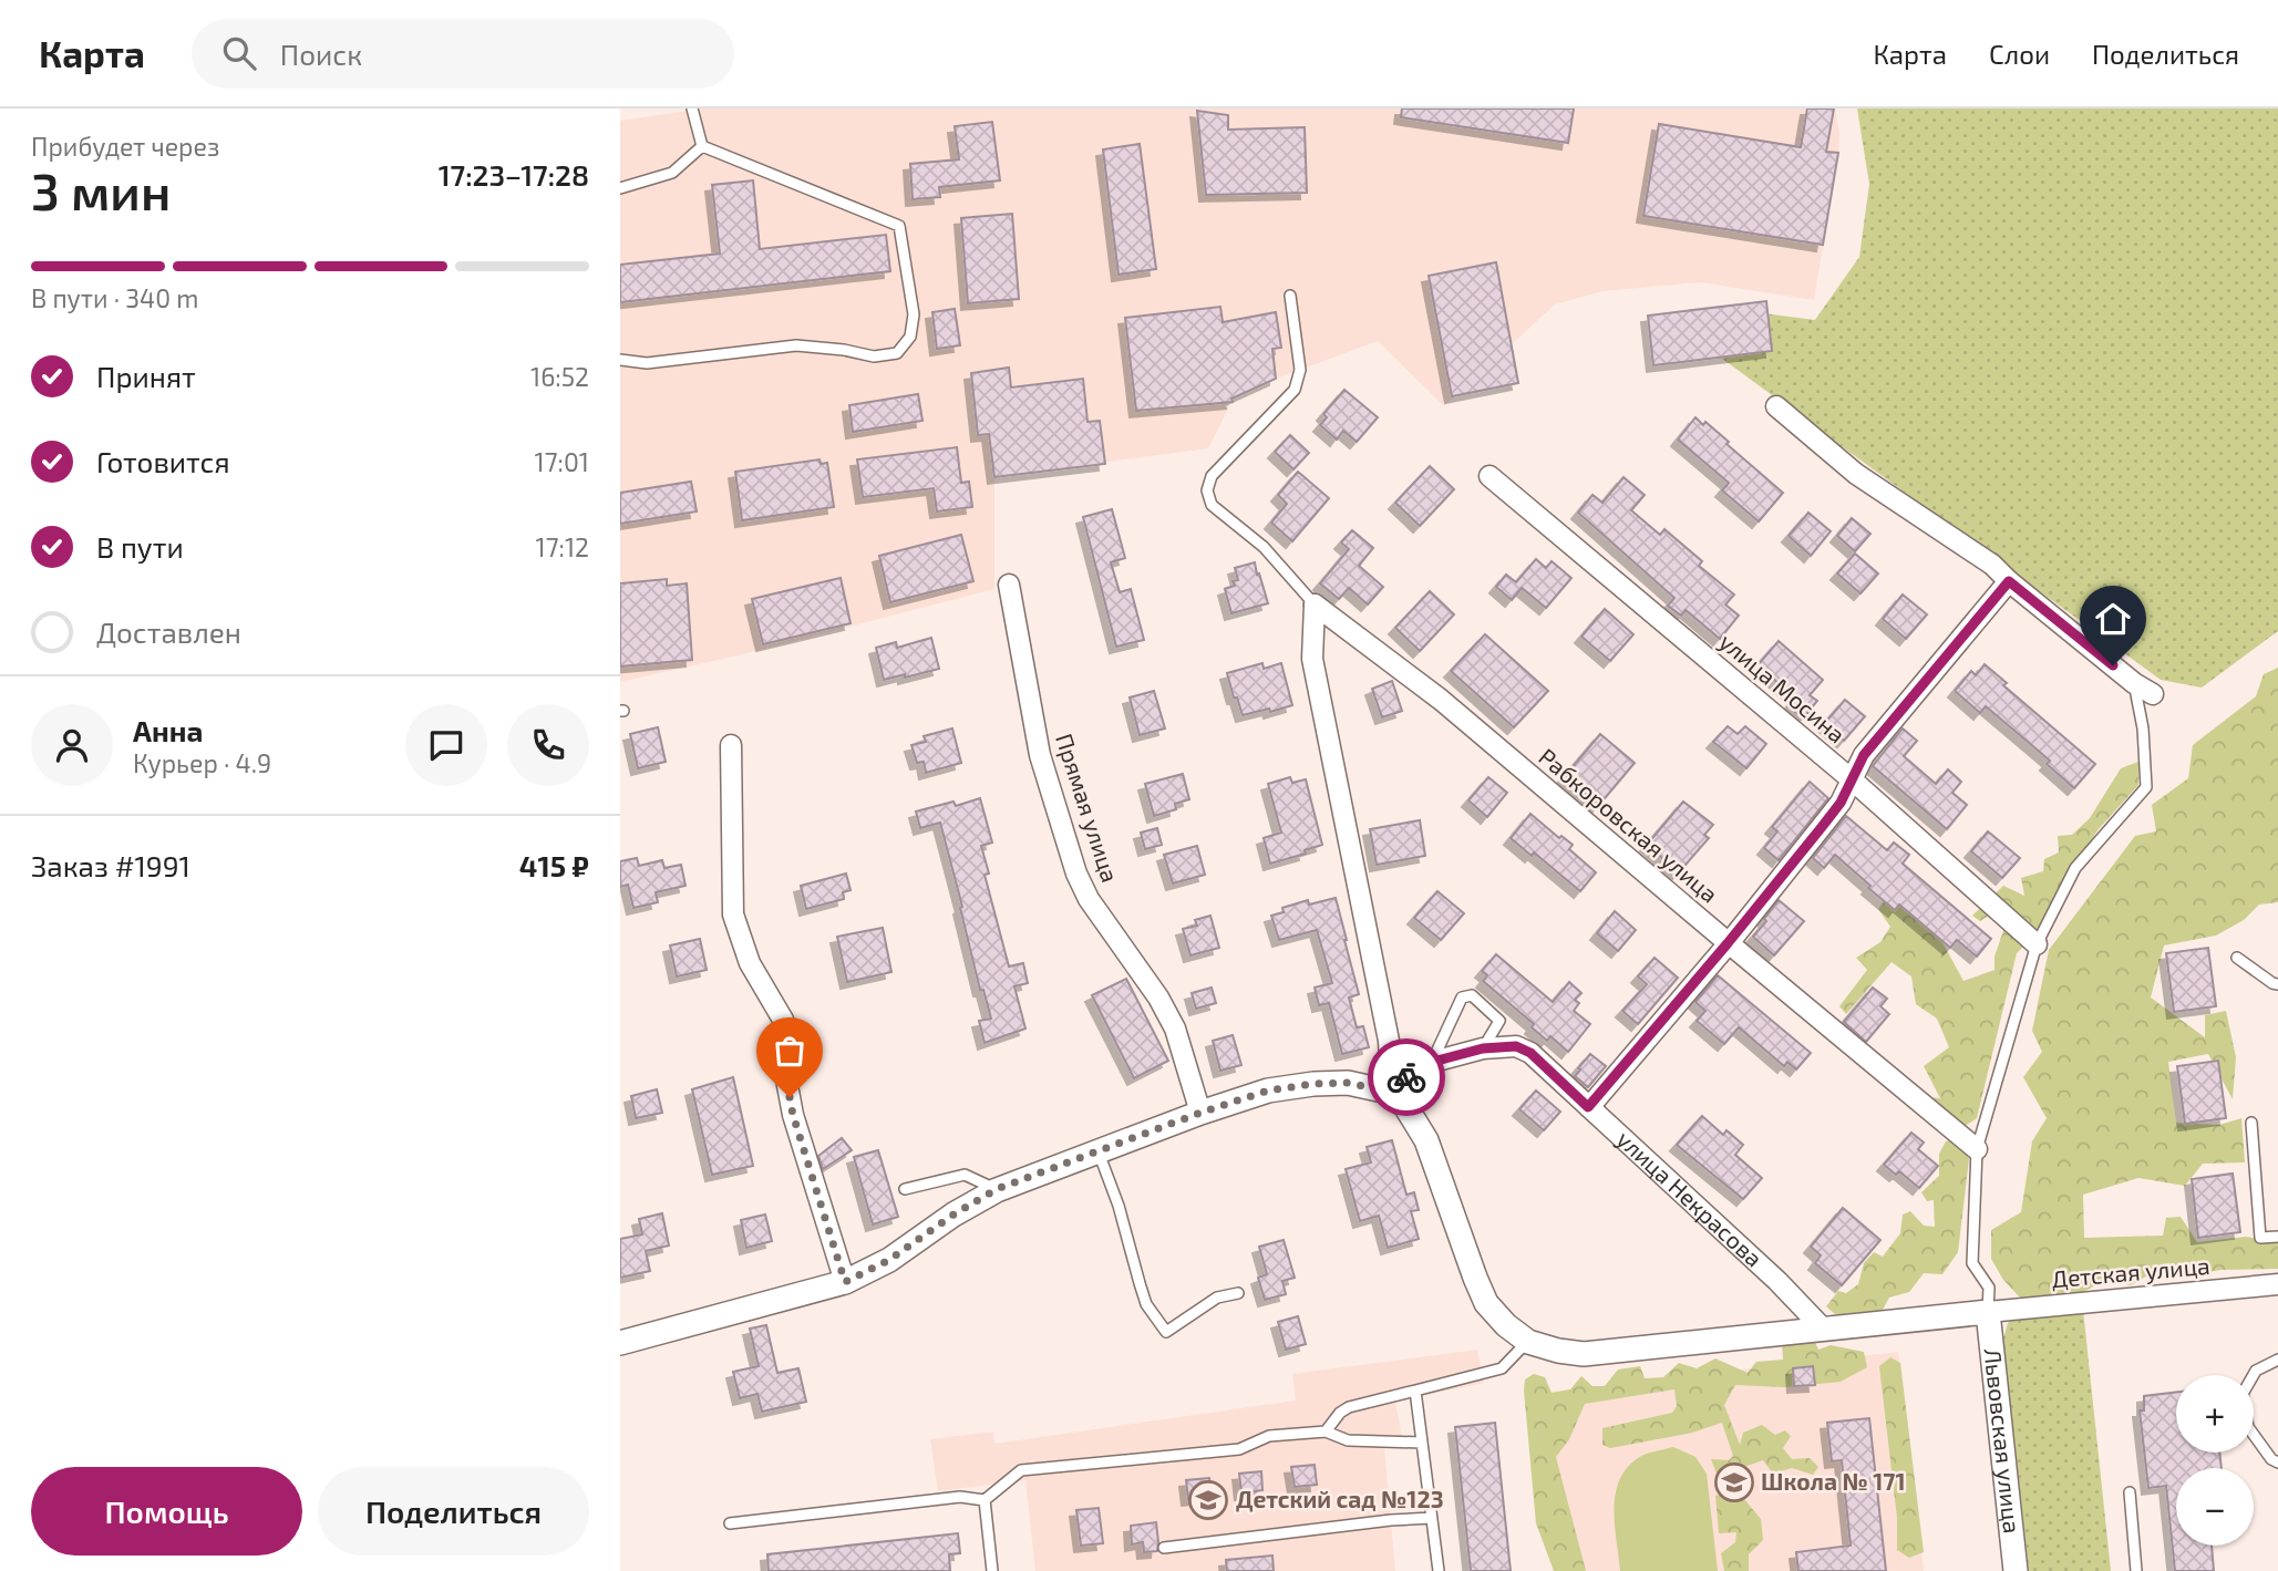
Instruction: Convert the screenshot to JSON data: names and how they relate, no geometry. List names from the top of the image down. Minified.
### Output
{"streets":{"street":["улица Мосина","Прямая улица","Рабкоровская улица","улица Некрасова","Детская улица","Львовская улица"]},"crossings":[["Детская улица","Львовская улица"]],"places":{"school or university":["Школа № 171","Детский сад №123"]},"page":{"header":"Карта","search":"Поиск","nav":["Карта","Слои","Поделиться"],"heading":["3 мин","Прибудет через","17:23–17:28"],"panel":["Анна","Курьер · 4.9","Заказ #1991","415 ₽"],"bar":"В пути · 340 m","list":[["Принят","16:52"],["Готовится","17:01"],["В пути","17:12"],"Доставлен"],"map_buttons":["+","−"],"buttons":["Помощь","Поделиться"]}}
